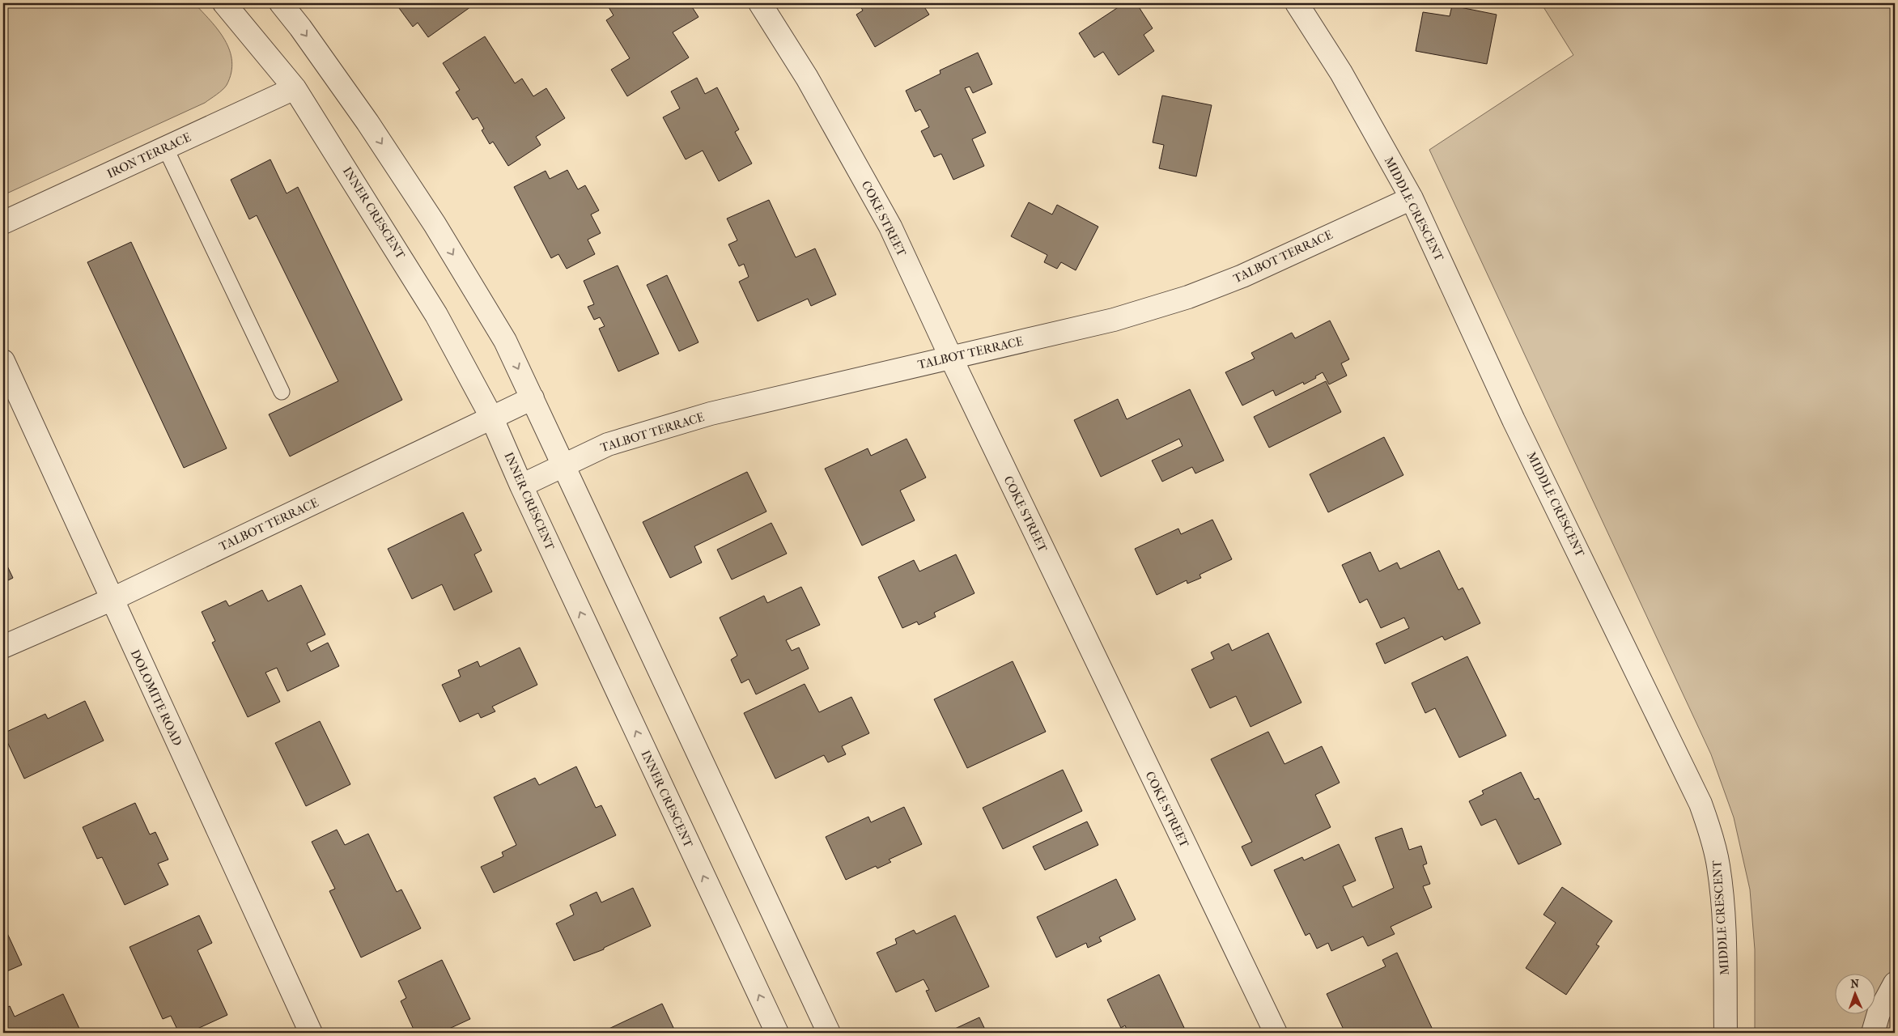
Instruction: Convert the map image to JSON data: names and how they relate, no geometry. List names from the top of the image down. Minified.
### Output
{"streets":{"street":["IRON TERRACE","MIDDLE CRESCENT","INNER CRESCENT","COKE STREET","TALBOT TERRACE","DOLOMITE ROAD"]},"crossings":[["IRON TERRACE","INNER CRESCENT"],["MIDDLE CRESCENT","TALBOT TERRACE"],["INNER CRESCENT","TALBOT TERRACE"],["COKE STREET","TALBOT TERRACE"],["TALBOT TERRACE","DOLOMITE ROAD"]],"north":"top"}
